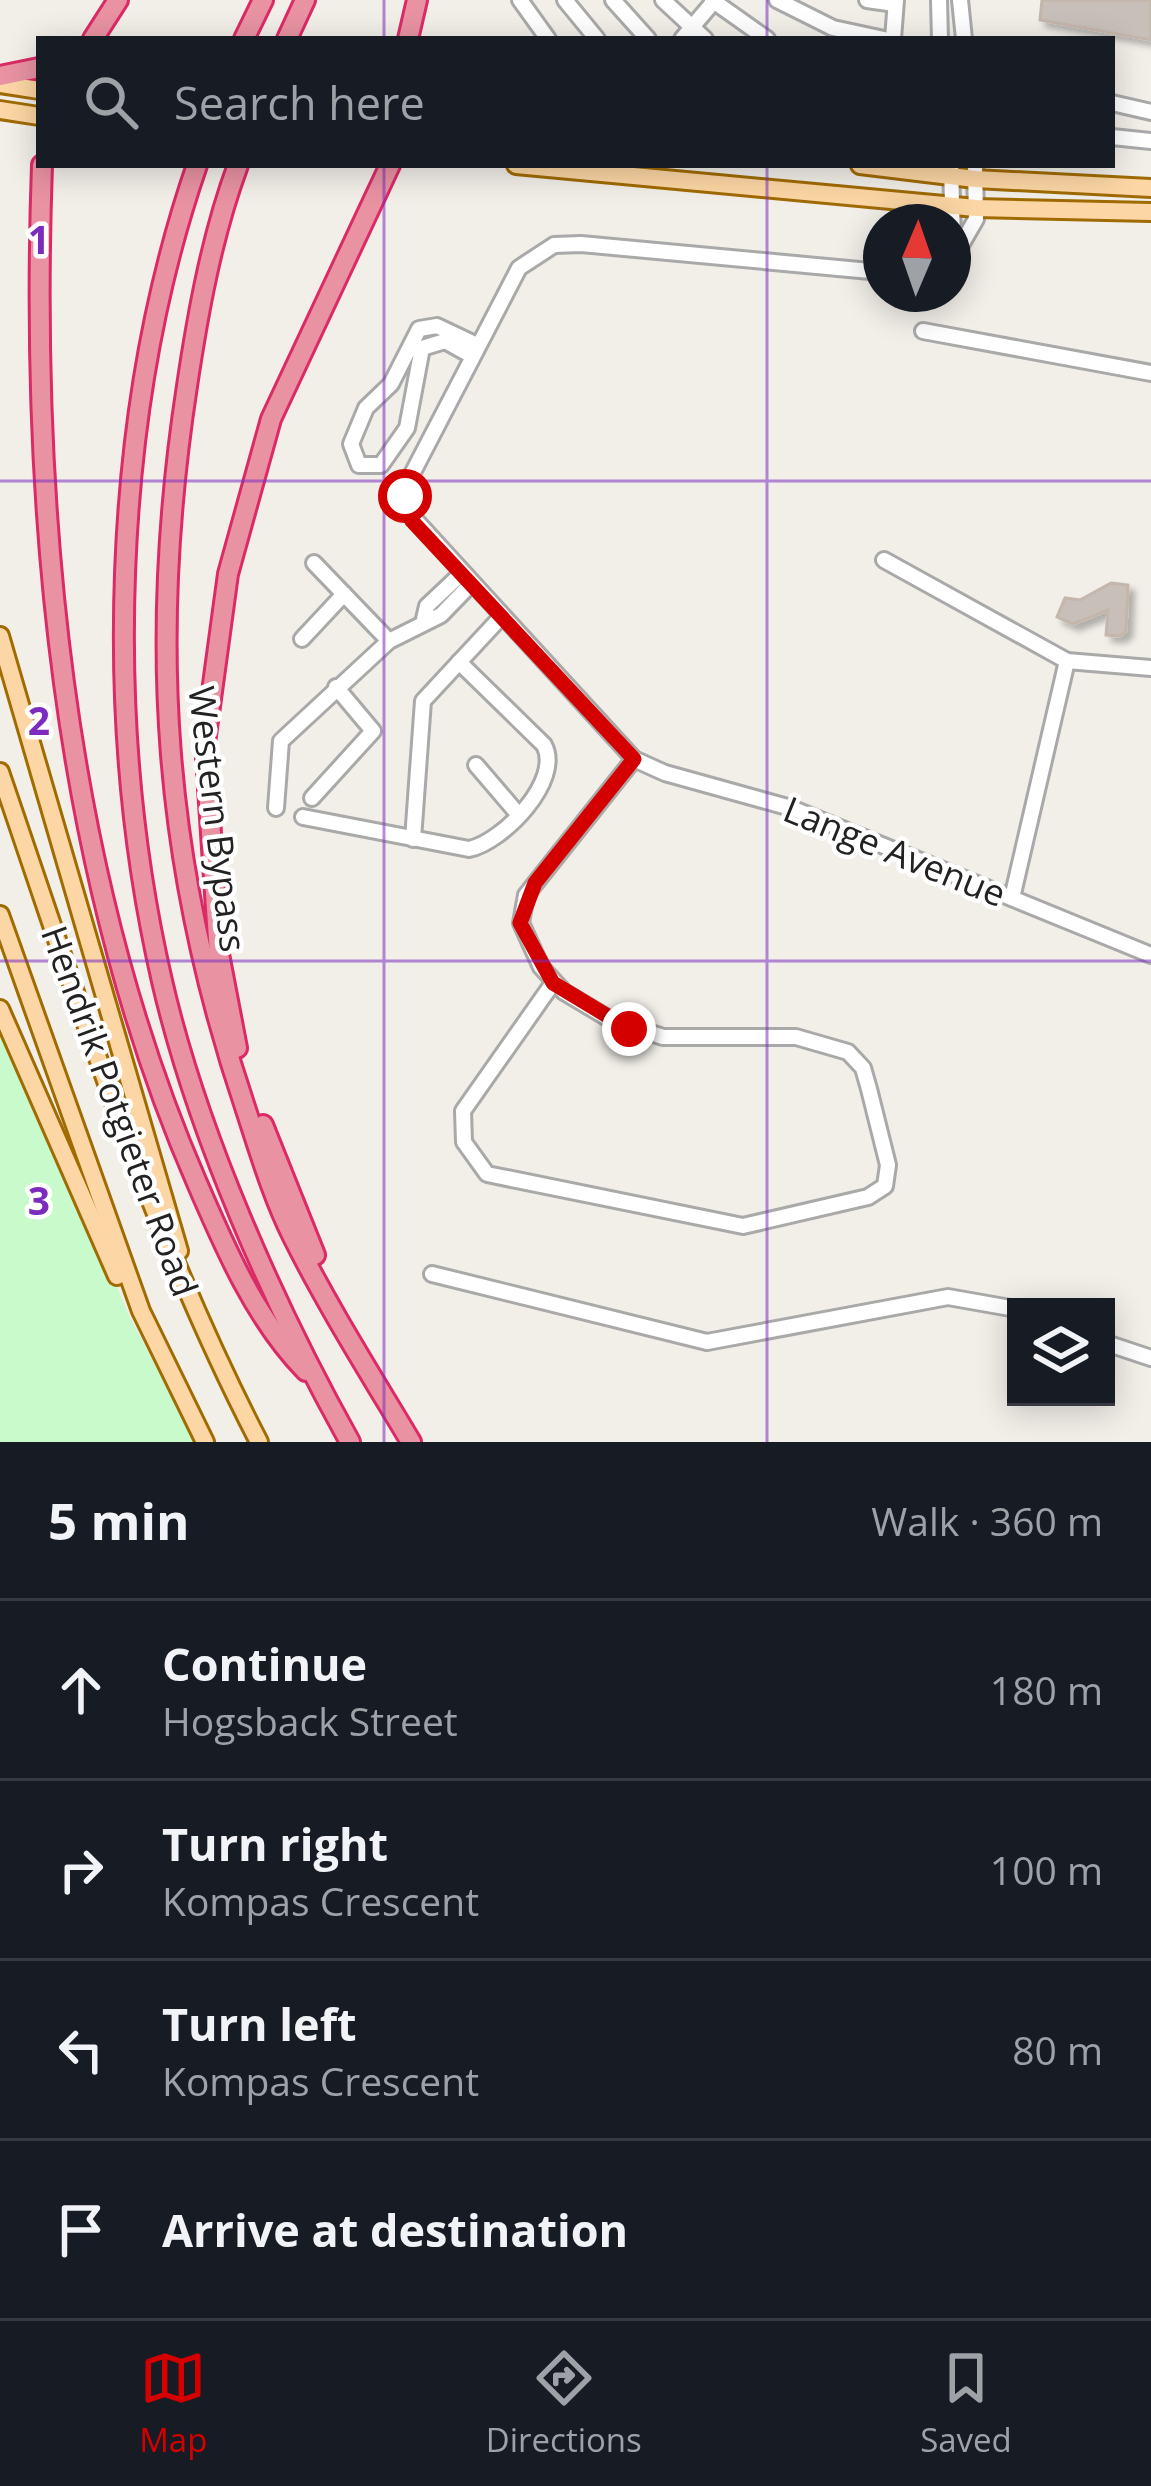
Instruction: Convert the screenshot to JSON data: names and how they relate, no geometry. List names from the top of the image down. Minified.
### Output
{"streets":{"highway":["Western Bypass"],"main road":["Hendrik Potgieter Road"],"street":["Lange Avenue"]},"north":"top","page":{"search":"Search here","heading":["5 min","Walk · 360 m"],"list":[["Continue","Hogsback Street","180 m"],["Turn right","Kompas Crescent","100 m"],["Turn left","Kompas Crescent","80 m"],"Arrive at destination"],"nav":["Map","Directions","Saved"]},"grid":{"rows":["1","2","3"]}}
